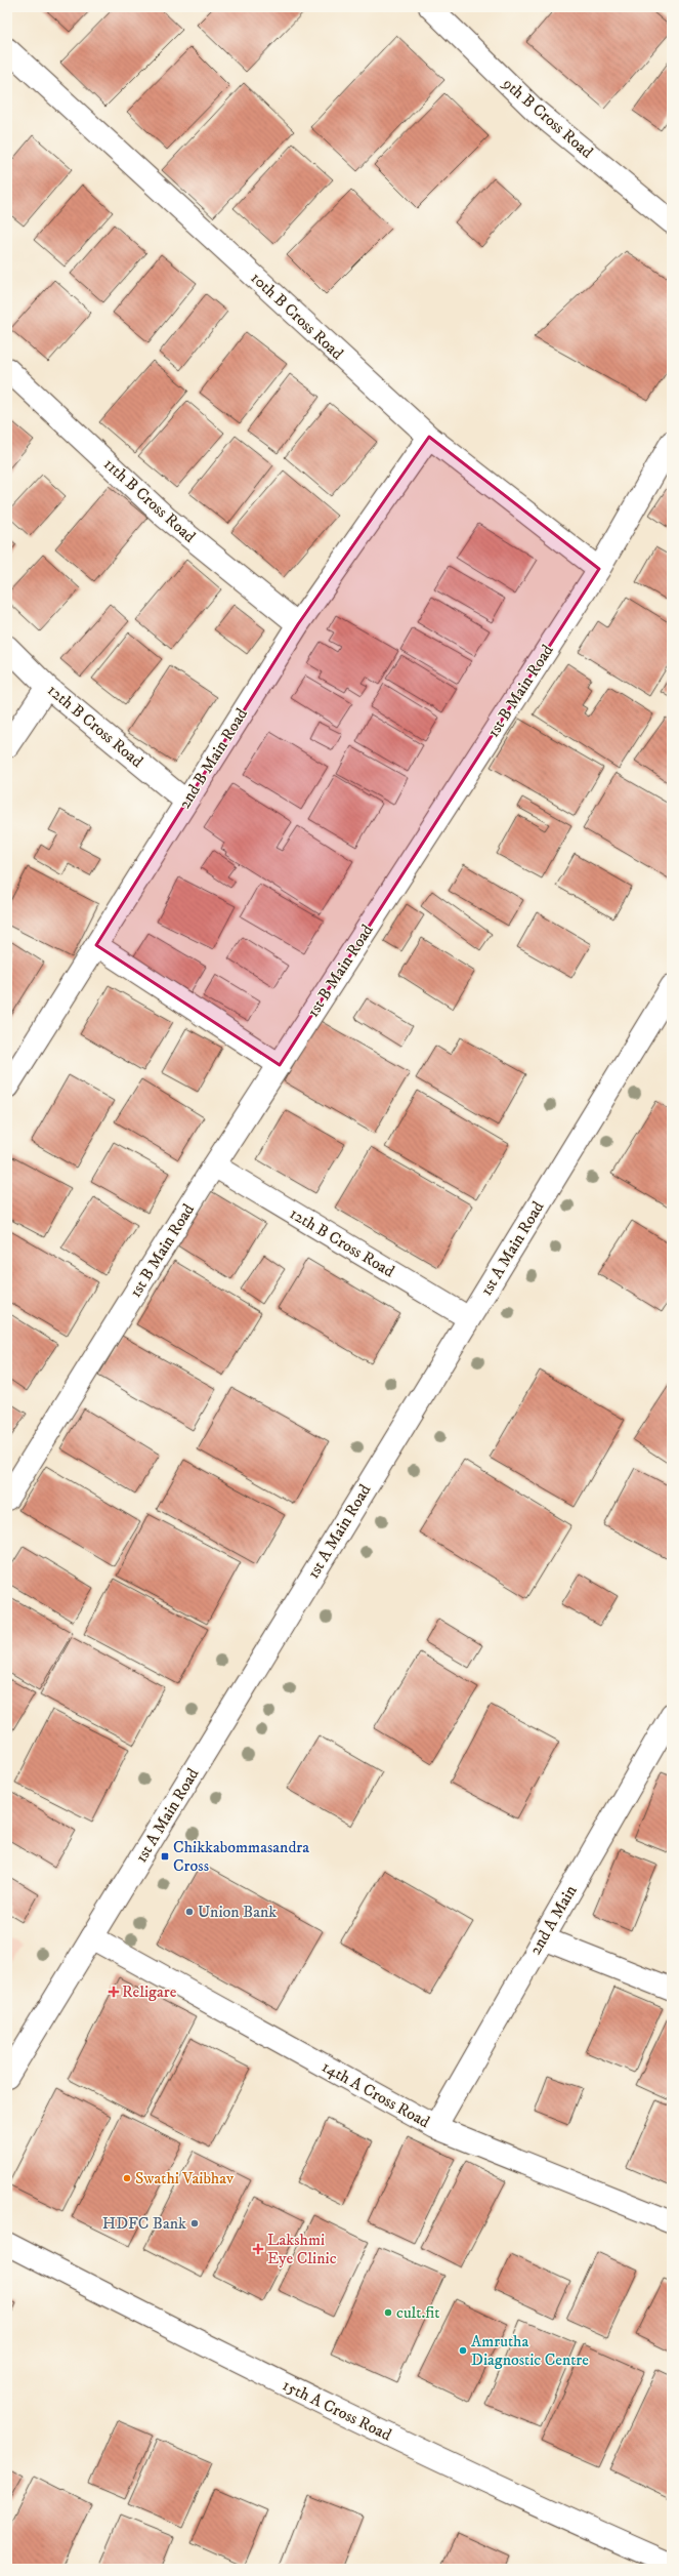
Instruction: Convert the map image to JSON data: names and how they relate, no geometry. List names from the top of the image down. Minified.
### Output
{"streets":{"street":["9th B Cross Road","10th B Cross Road","11th B Cross Road","1st B Main Road","12th B Cross Road","2nd B Main Road","1st A Main Road","2nd A Main","14th A Cross Road","15th A Cross Road"]},"crossings":[["10th B Cross Road","1st B Main Road"],["10th B Cross Road","2nd B Main Road"],["11th B Cross Road","2nd B Main Road"],["1st B Main Road","12th B Cross Road"],["12th B Cross Road","2nd B Main Road"],["12th B Cross Road","1st A Main Road"],["1st A Main Road","14th A Cross Road"],["2nd A Main","14th A Cross Road"]],"places":{"transit":["Chikkabommasandra Cross"],"other":["Union Bank","Swathi Vaibhav","HDFC Bank","cult.fit","Amrutha Diagnostic Centre"],"health":["Religare","Lakshmi Eye Clinic"]}}
